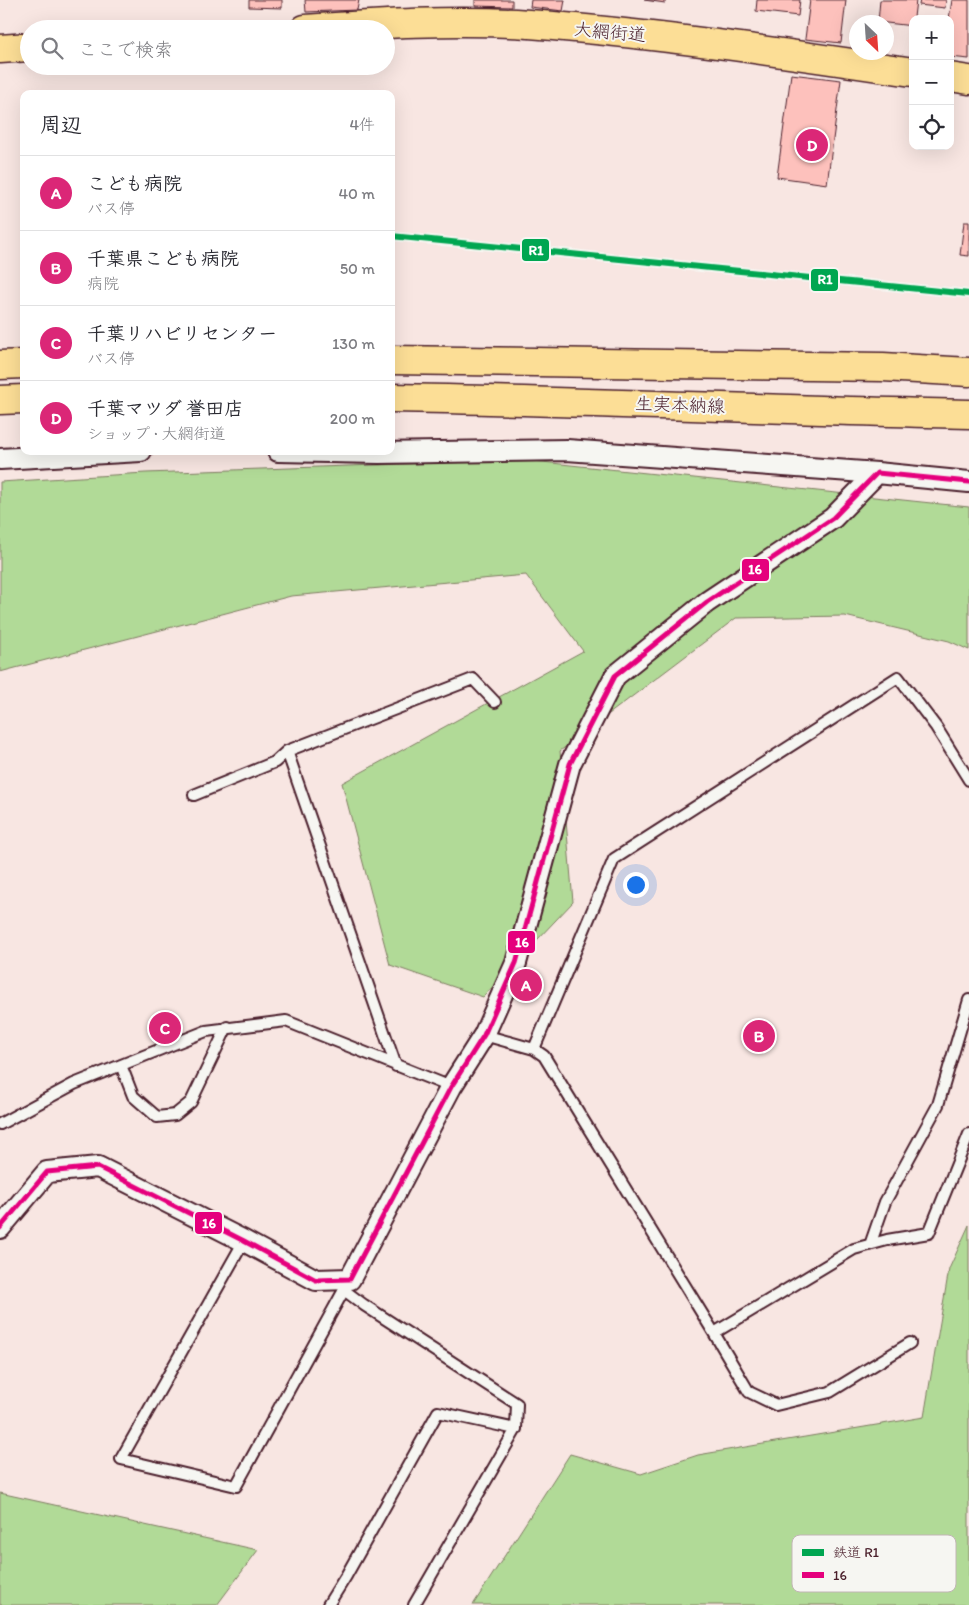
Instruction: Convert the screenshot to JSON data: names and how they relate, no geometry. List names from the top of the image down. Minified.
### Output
{"streets":{"main road":["大網街道","生実本納線"]},"lines":["rail line R1","transit line 16"],"legend":["鉄道 R1","16"],"north":"bottom right","page":{"map_buttons":["+","−"],"search":"ここで検索","heading":["周辺","4件"],"pins":["D","A","C","B"],"list":[{"mark":"A","name":"こども病院","note":"バス停","value":"40 m"},{"mark":"B","name":"千葉県こども病院","note":"病院","value":"50 m"},{"mark":"C","name":"千葉リハビリセンター","note":"バス停","value":"130 m"},{"mark":"D","name":"千葉マツダ 誉田店","note":"ショップ · 大網街道","value":"200 m"}]}}
